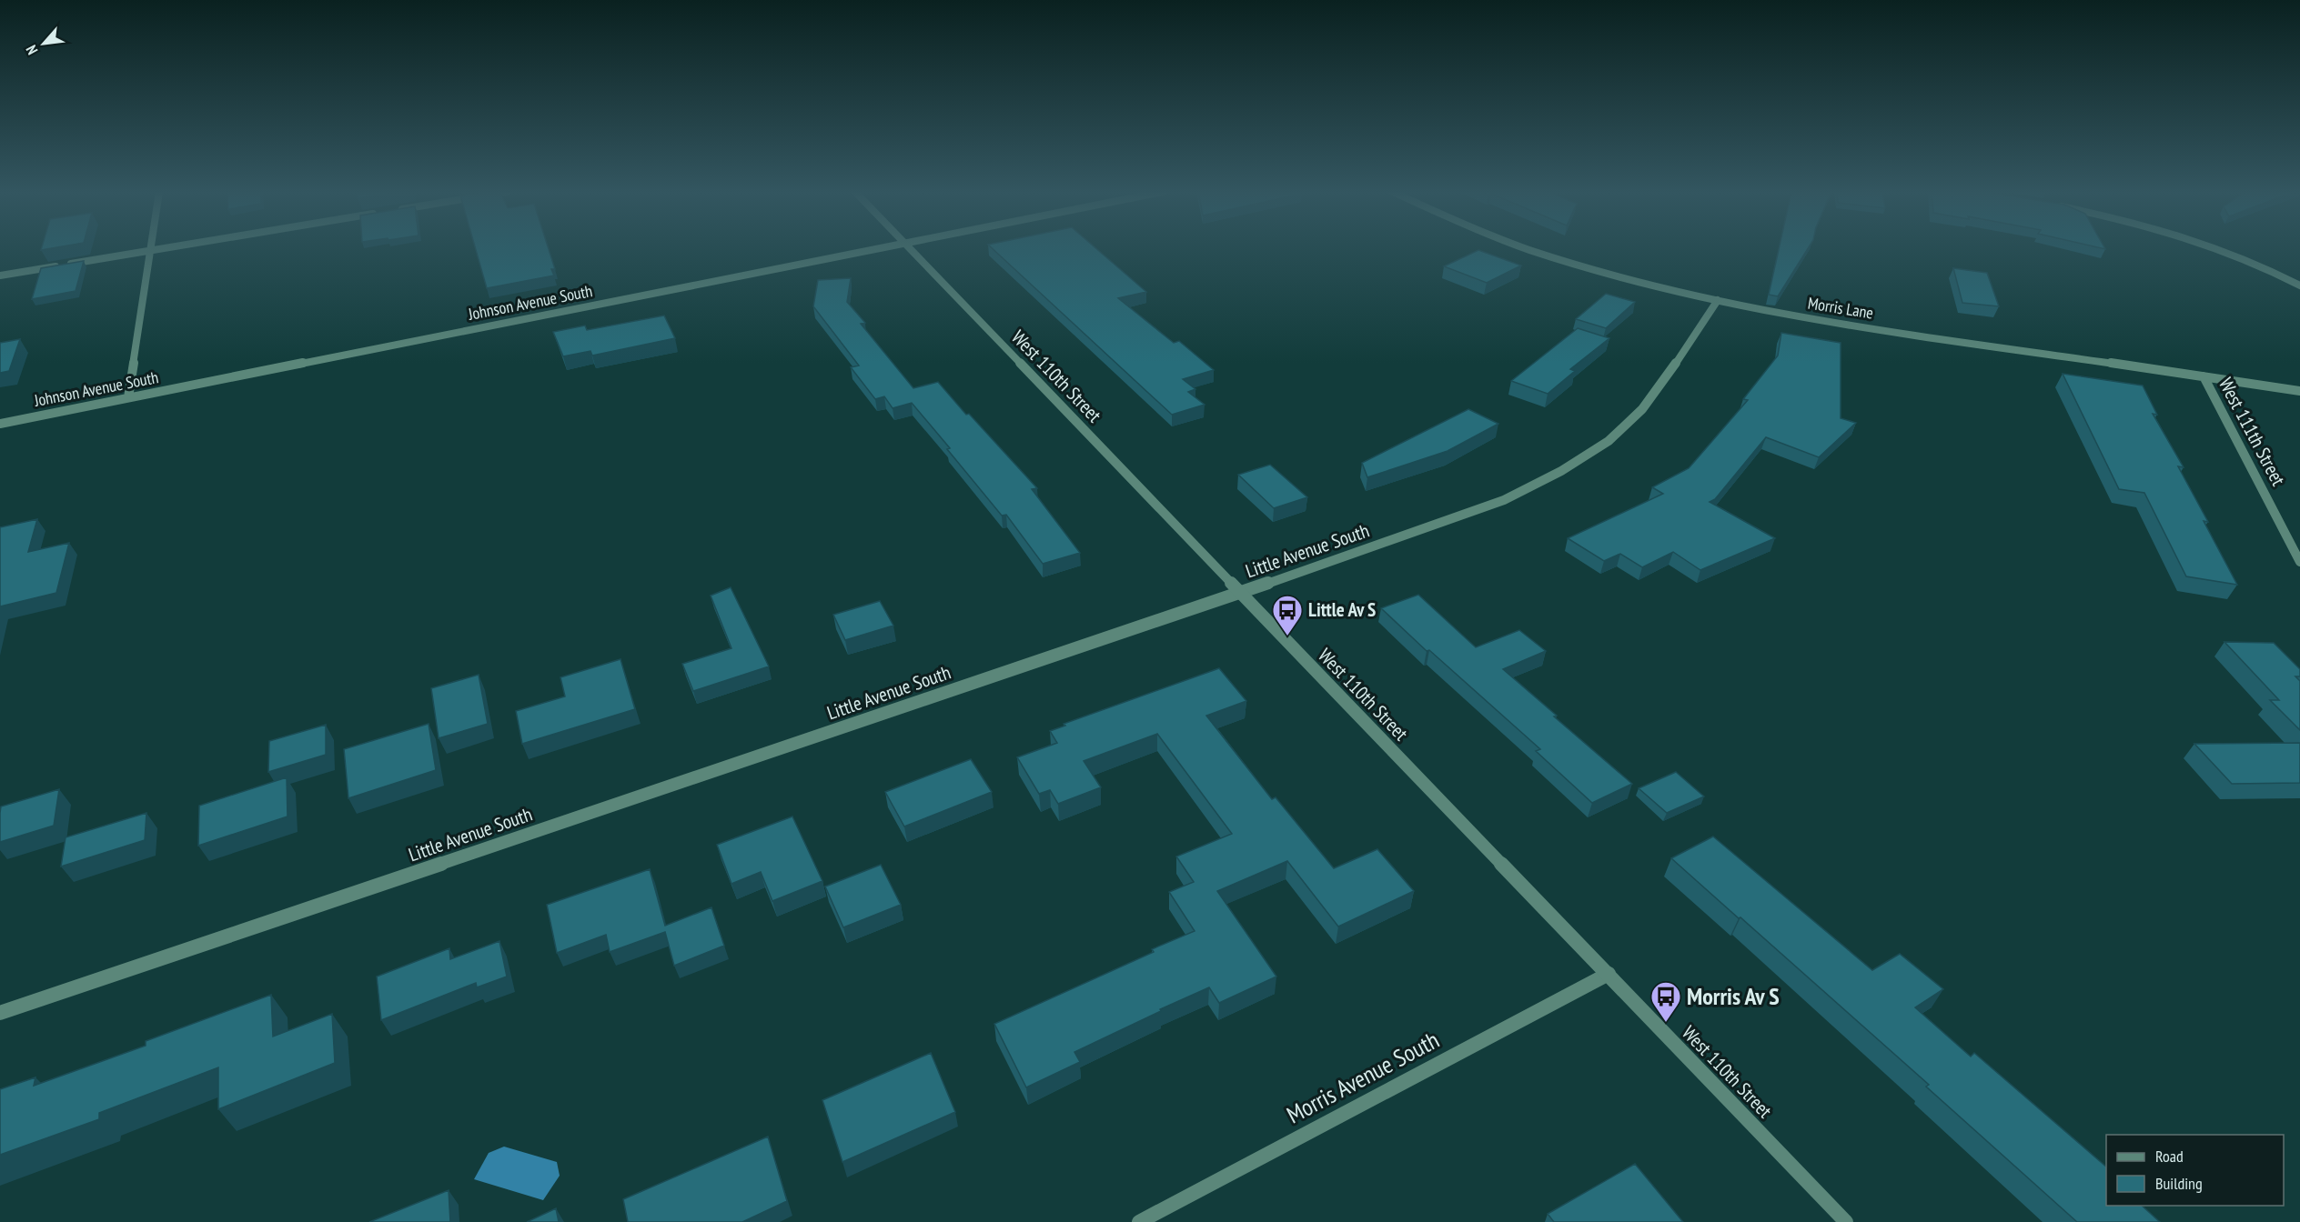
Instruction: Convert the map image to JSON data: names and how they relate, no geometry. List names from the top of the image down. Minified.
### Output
{"streets":{"street":["Johnson Avenue South","Morris Lane","West 110th Street","West 111th Street","Little Avenue South","Morris Avenue South"]},"crossings":[["Morris Lane","West 111th Street"],["Morris Lane","Little Avenue South"],["West 110th Street","Little Avenue South"],["West 110th Street","Morris Avenue South"]],"places":{"bus stop":["Little Av S","Morris Av S"]},"legend":["Road","Building"],"north":"bottom left"}
